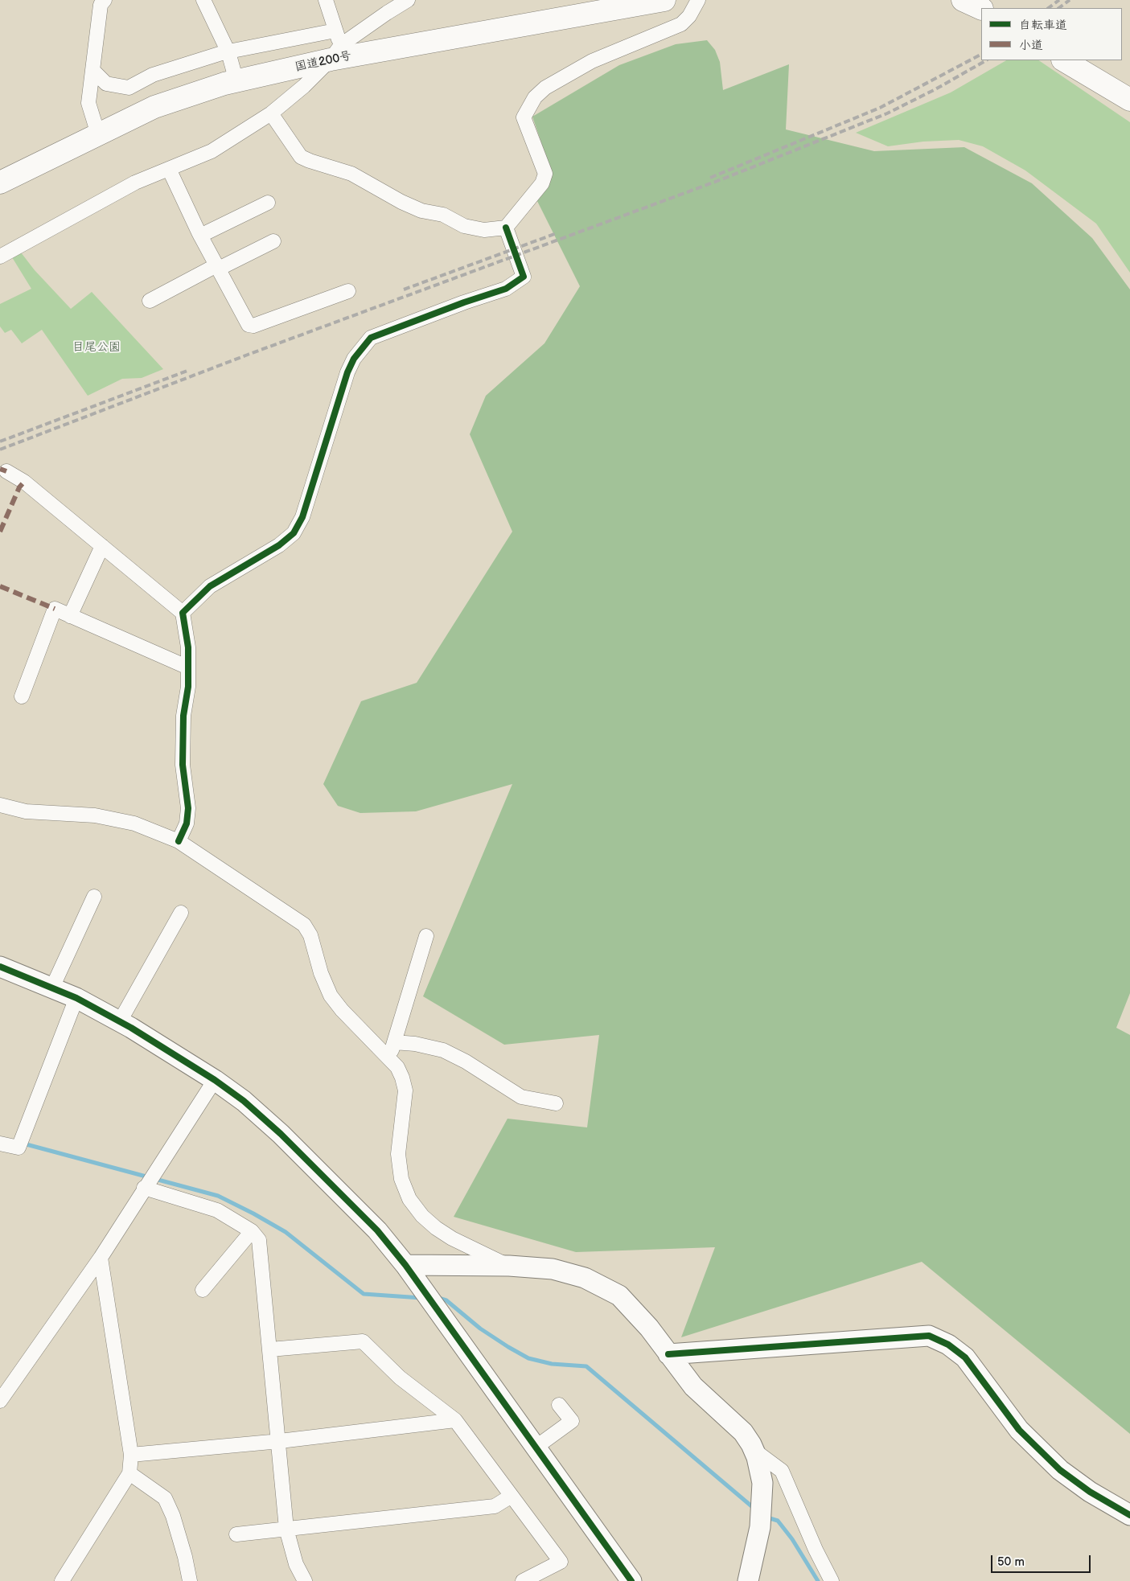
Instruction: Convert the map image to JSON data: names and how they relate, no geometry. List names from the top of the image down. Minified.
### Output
{"streets":{"highway":["国道200号"]},"parks":["目尾公園"],"legend":["自転車道","小道"],"scale_bar":"50 m"}
